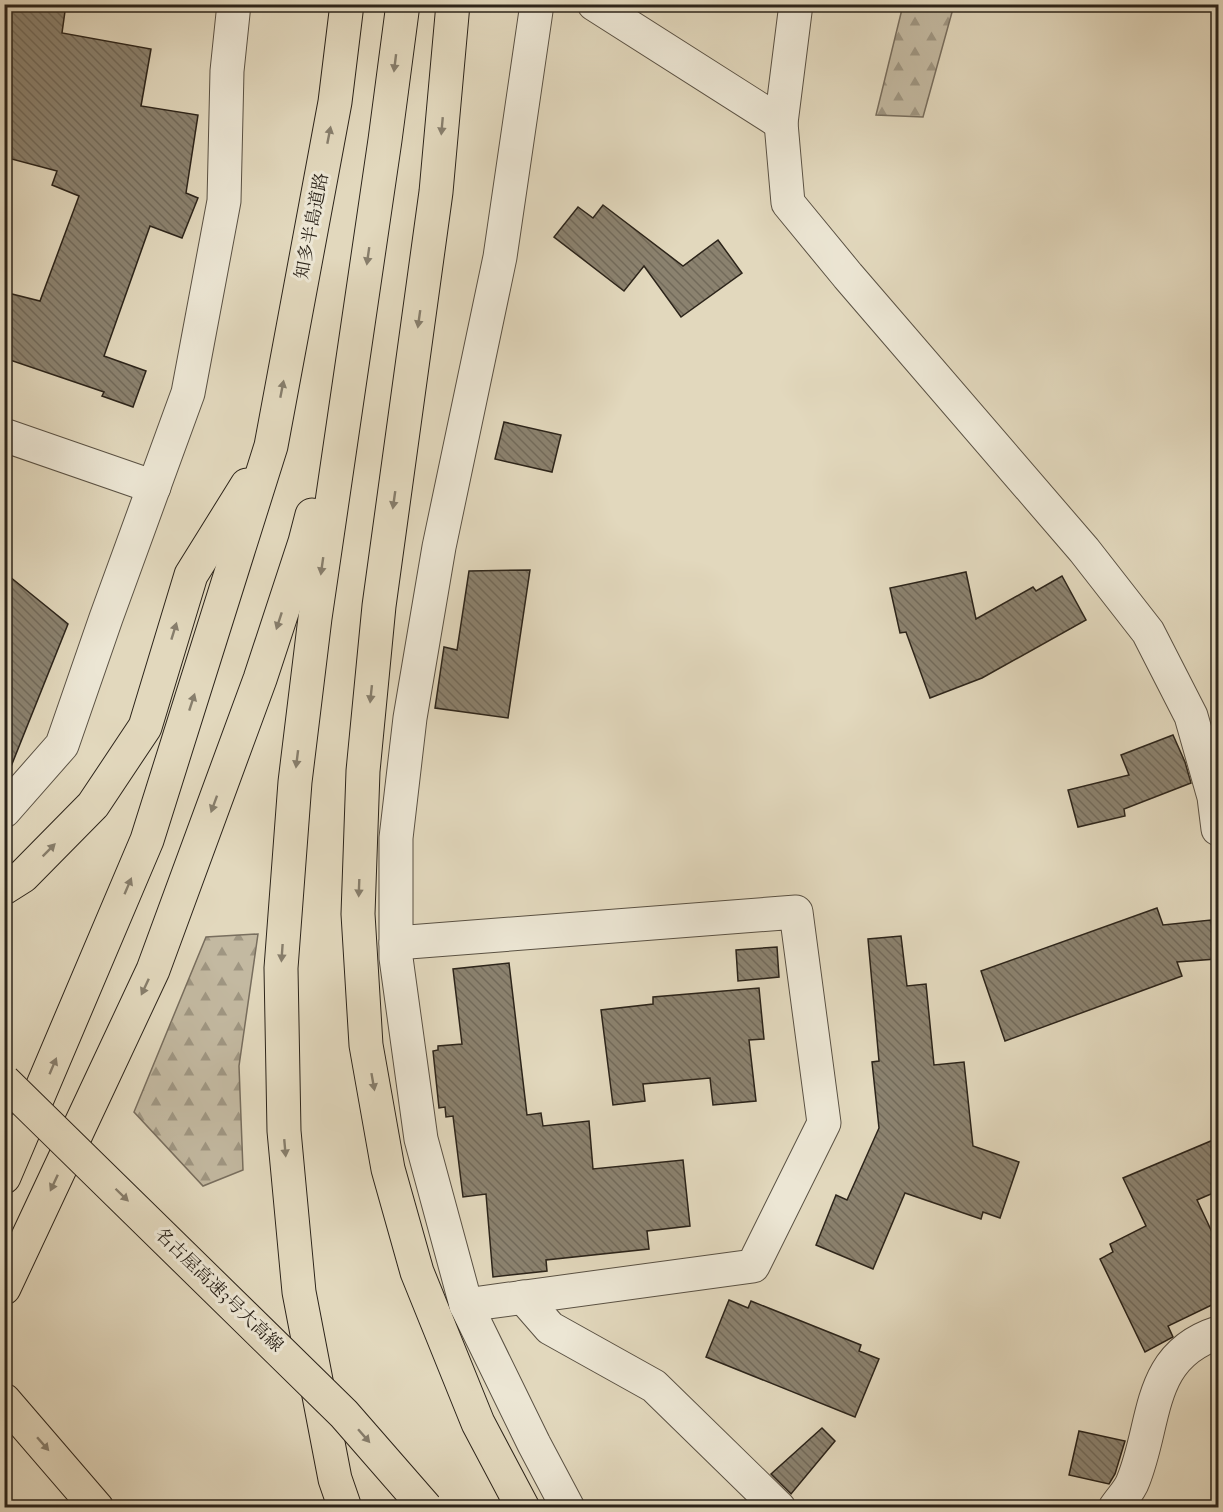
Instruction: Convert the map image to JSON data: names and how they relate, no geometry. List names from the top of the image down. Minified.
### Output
{"streets":{"highway":["知多半島道路","名古屋高速3号大高線"]},"one_way":["名古屋高速3号大高線"]}
